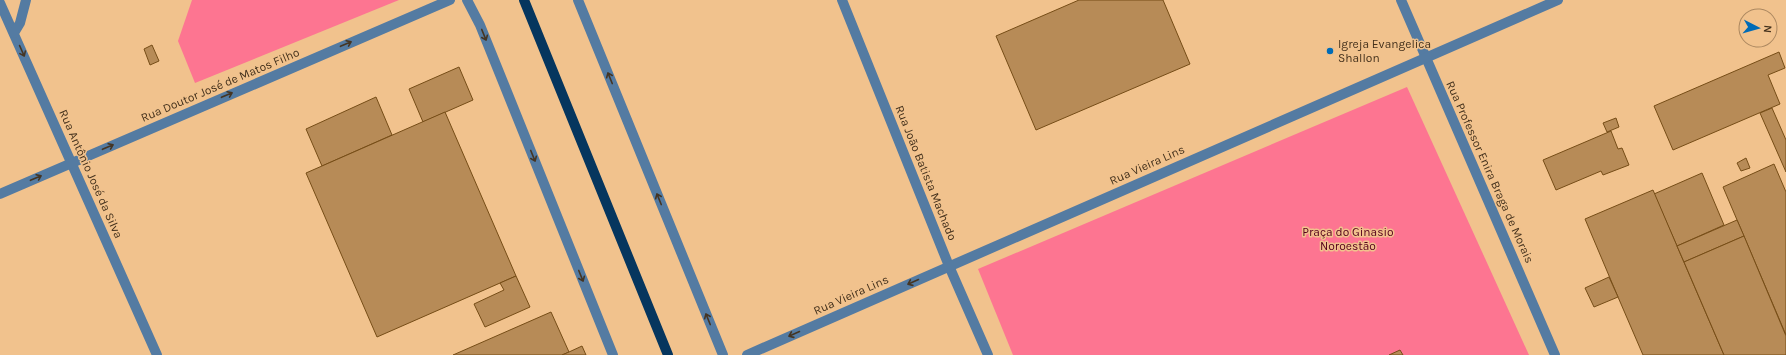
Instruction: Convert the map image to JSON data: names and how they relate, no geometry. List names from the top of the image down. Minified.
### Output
{"streets":{"street":["Rua Doutor José de Matos Filho","Rua Vieira Lins","Rua Professor Enira Braga de Morais","Rua João Batista Machado","Rua Antônio José da Silva"]},"crossings":[["Rua Doutor José de Matos Filho","Rua Antônio José da Silva"],["Rua Vieira Lins","Rua Professor Enira Braga de Morais"],["Rua Vieira Lins","Rua João Batista Machado"]],"one_way":["Rua Doutor José de Matos Filho","Rua Antônio José da Silva"],"parks":["Praça do Ginasio Noroestão"],"places":["Igreja Evangelica Shallon"],"north":"right"}
